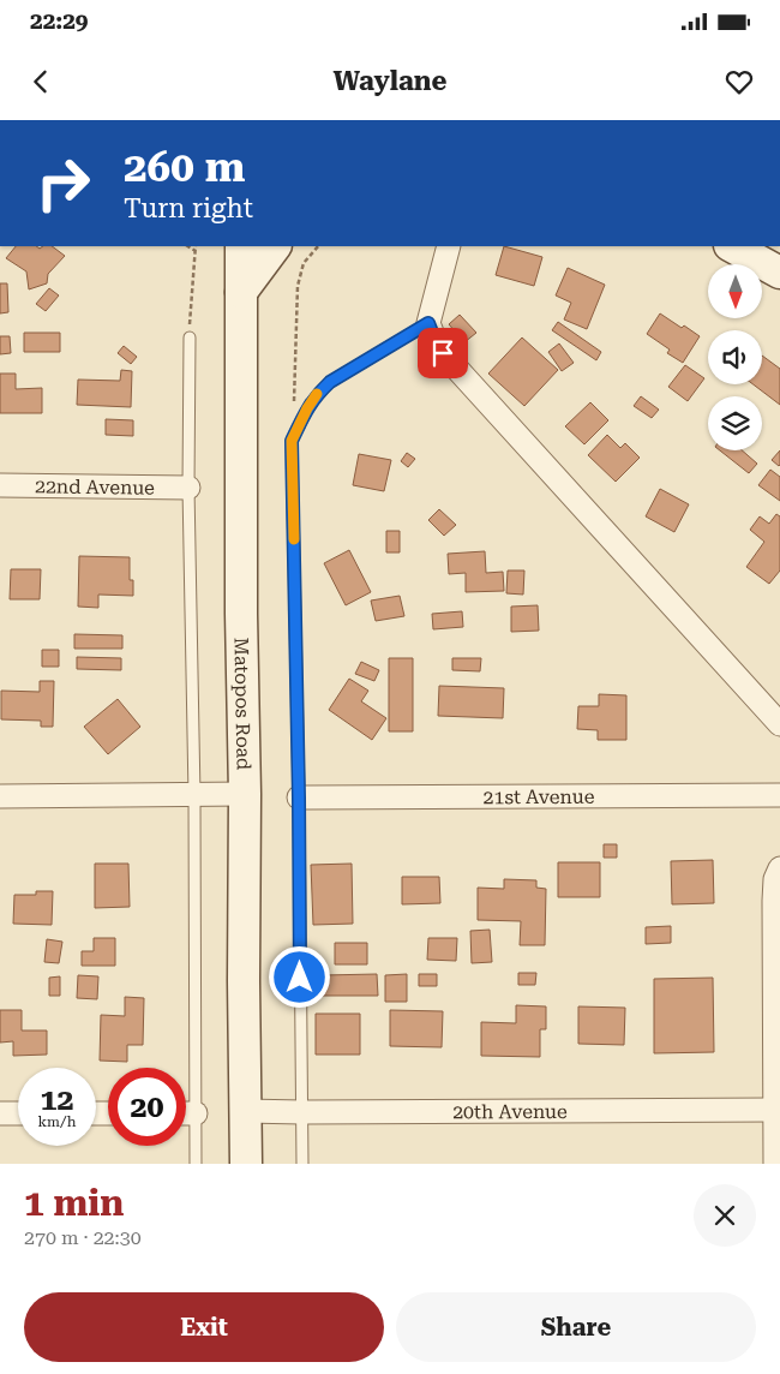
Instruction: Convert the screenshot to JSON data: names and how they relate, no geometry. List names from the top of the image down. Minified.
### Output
{"streets":{"main road":["Matopos Road"],"street":["22nd Avenue","21st Avenue","20th Avenue"]},"crossings":[["Matopos Road","20th Avenue"]],"north":"bottom","page":{"status":"22:29","header":"Waylane","turn":["260 m","Turn right"],"speed":"12 km/h","limit":"20","heading":["1 min","270 m · 22:30"],"buttons":["Exit","Share"]}}
